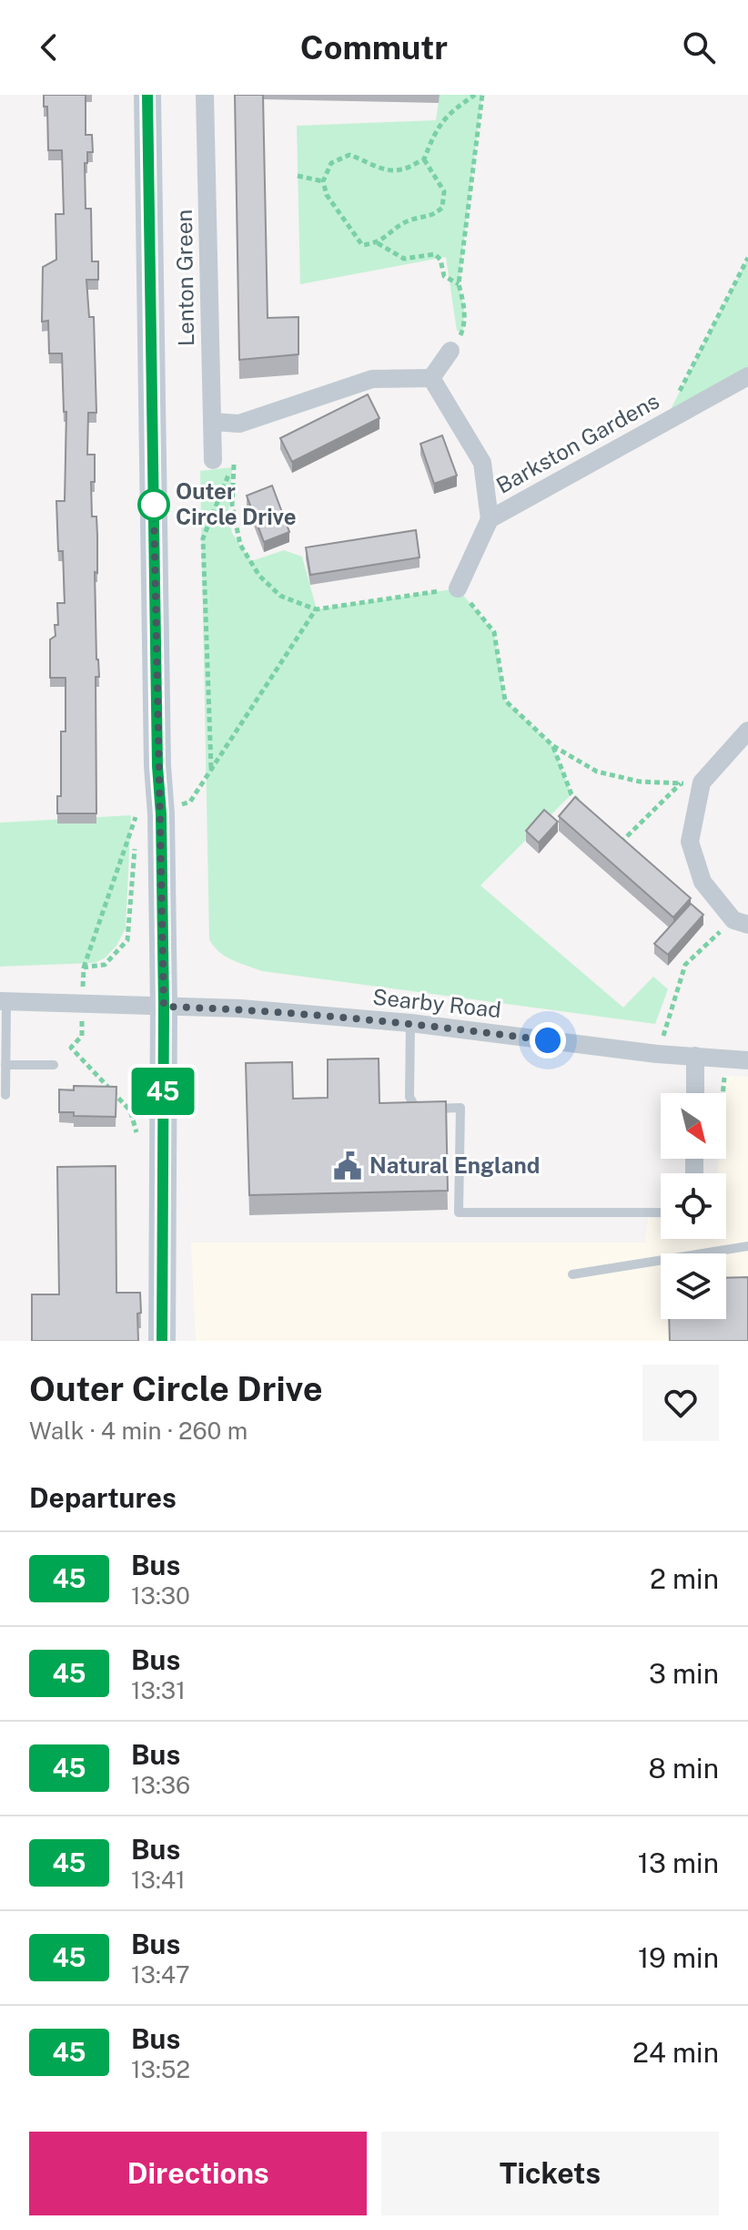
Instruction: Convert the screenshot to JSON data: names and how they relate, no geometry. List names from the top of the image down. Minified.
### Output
{"streets":{"street":["Lenton Green","Barkston Gardens","Searby Road"]},"places":{"other":["Outer Circle Drive"],"public building":["Natural England"]},"lines":["bus line 45"],"north":"bottom right","page":{"header":"Commutr","on_map":"45","heading":[["Outer Circle Drive","Walk · 4 min · 260 m"],"Departures"],"list":[{"mark":"45","name":"Bus","note":"13:30","value":"2 min"},{"mark":"45","name":"Bus","note":"13:31","value":"3 min"},{"mark":"45","name":"Bus","note":"13:36","value":"8 min"},{"mark":"45","name":"Bus","note":"13:41","value":"13 min"},{"mark":"45","name":"Bus","note":"13:47","value":"19 min"},{"mark":"45","name":"Bus","note":"13:52","value":"24 min"}],"buttons":["Directions","Tickets"]}}
